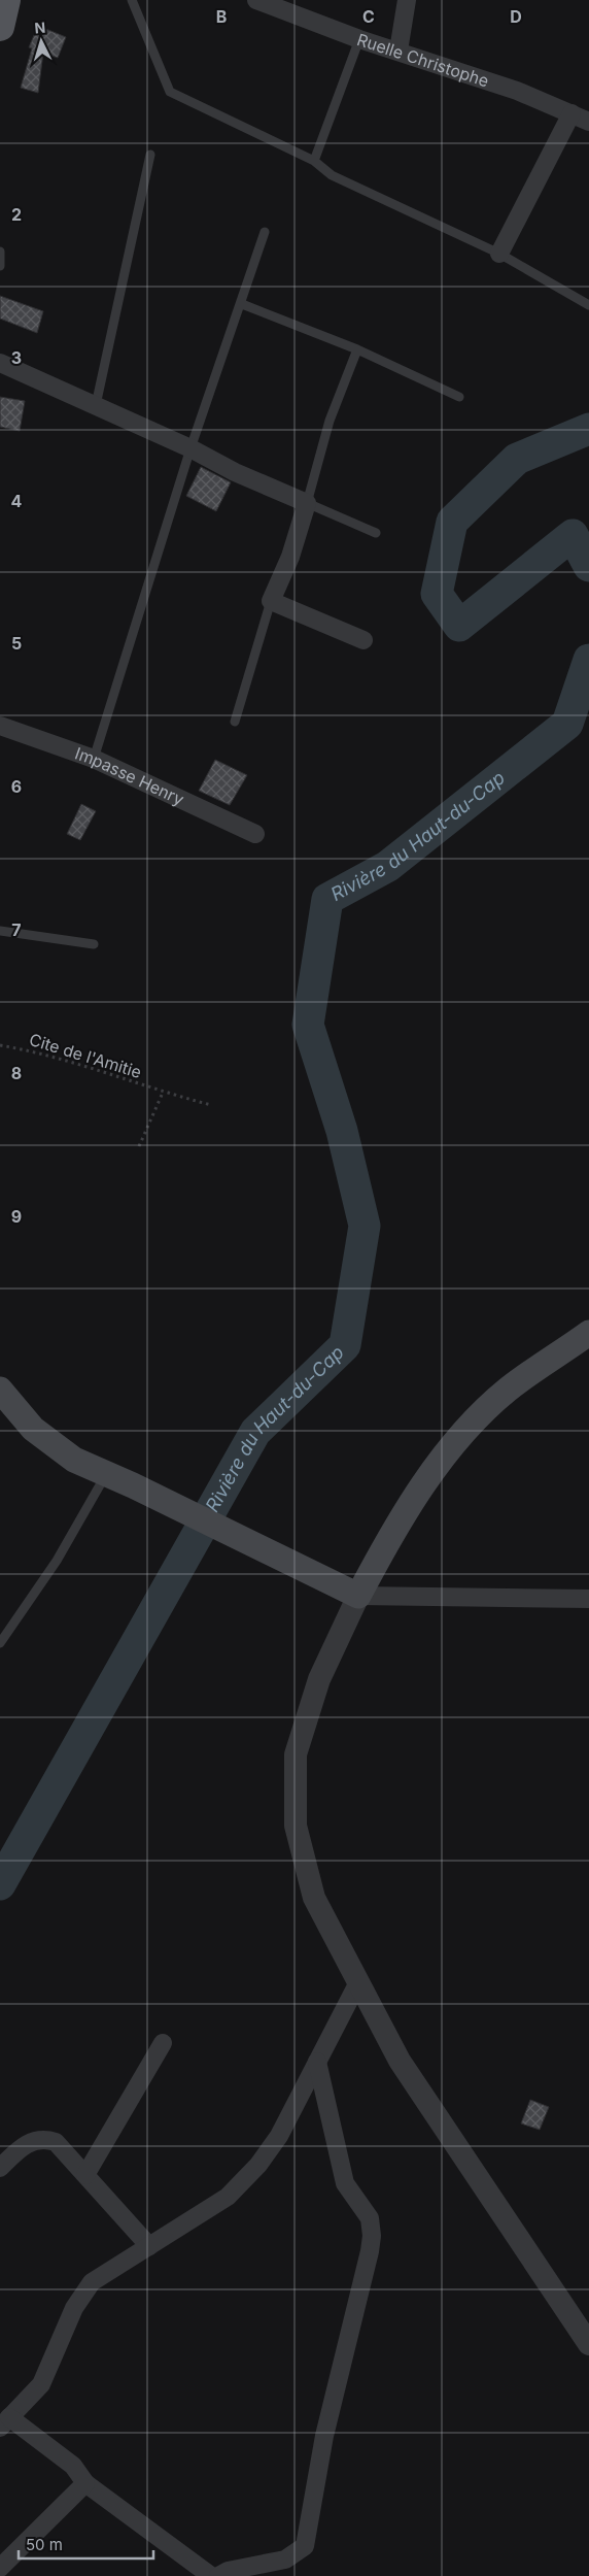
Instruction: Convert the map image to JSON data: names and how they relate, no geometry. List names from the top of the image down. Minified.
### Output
{"streets":{"street":["Ruelle Christophe","Impasse Henry"],"path":["Cite de l'Amitie"]},"water":["Rivière du Haut-du-Cap"],"scale_bar":"50 m","north":"top","grid":{"columns":["B","C","D"],"rows":["2","3","4","5","6","7","8","9"]}}
